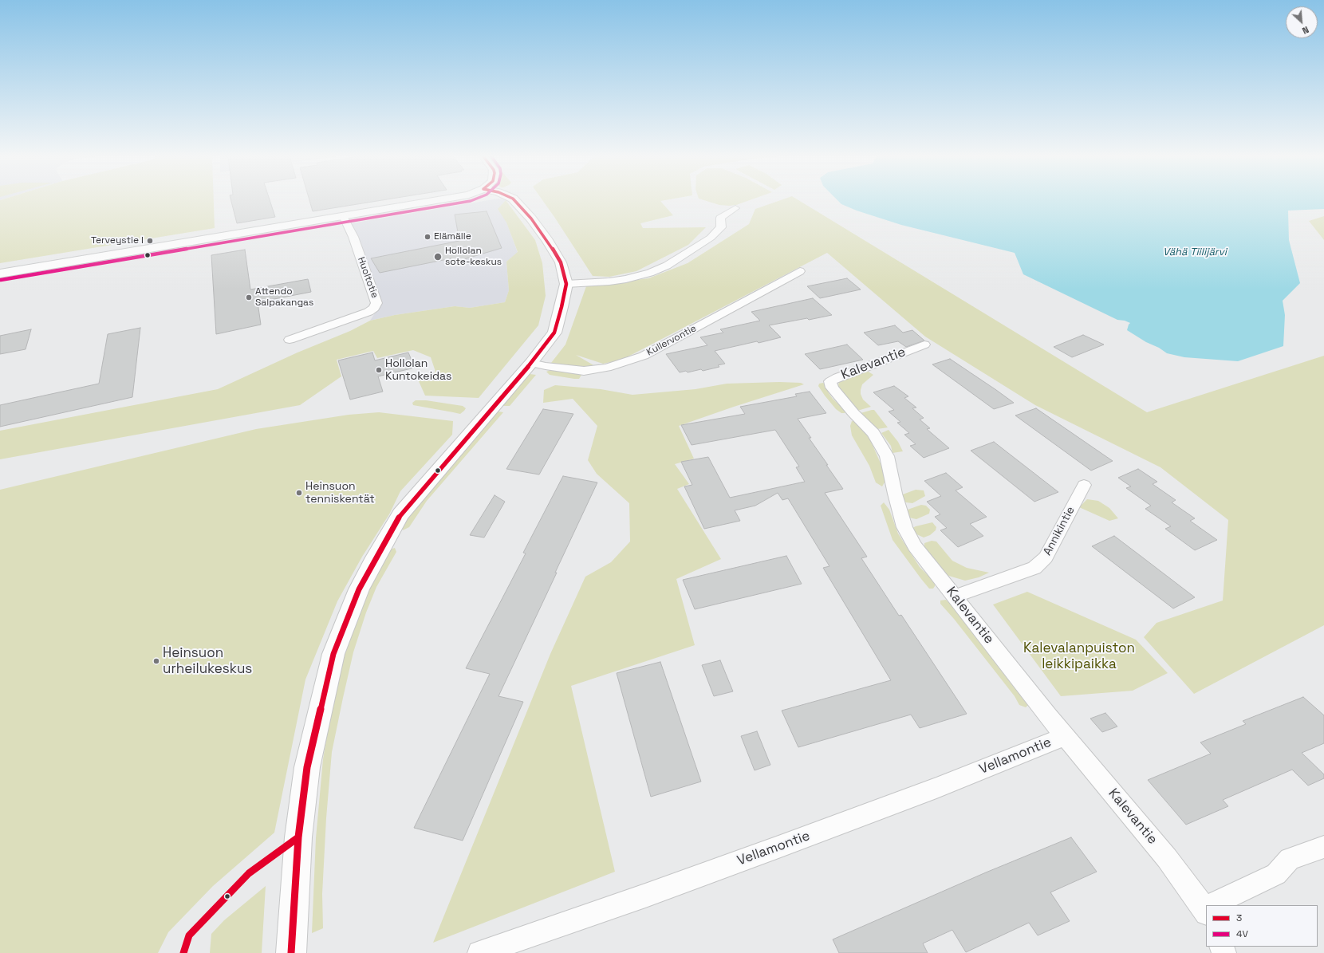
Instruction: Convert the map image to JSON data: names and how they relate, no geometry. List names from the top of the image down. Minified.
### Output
{"streets":{"street":["Huoltotie","Kullervontie","Kalevantie","Annikintie","Vellamontie"]},"crossings":[["Kalevantie","Annikintie"],["Kalevantie","Vellamontie"]],"water":["Vähä Tiilijärvi"],"parks":["Kalevalanpuiston leikkipaikka"],"places":["Elämälle","Terveystie I","Hollolan sote-keskus","Attendo Salpakangas","Hollolan Kuntokeidas","Heinsuon tenniskentät","Heinsuon urheilukeskus"],"lines":["transit line 3","transit line 4V"],"legend":["3","4V"],"north":"bottom right"}
